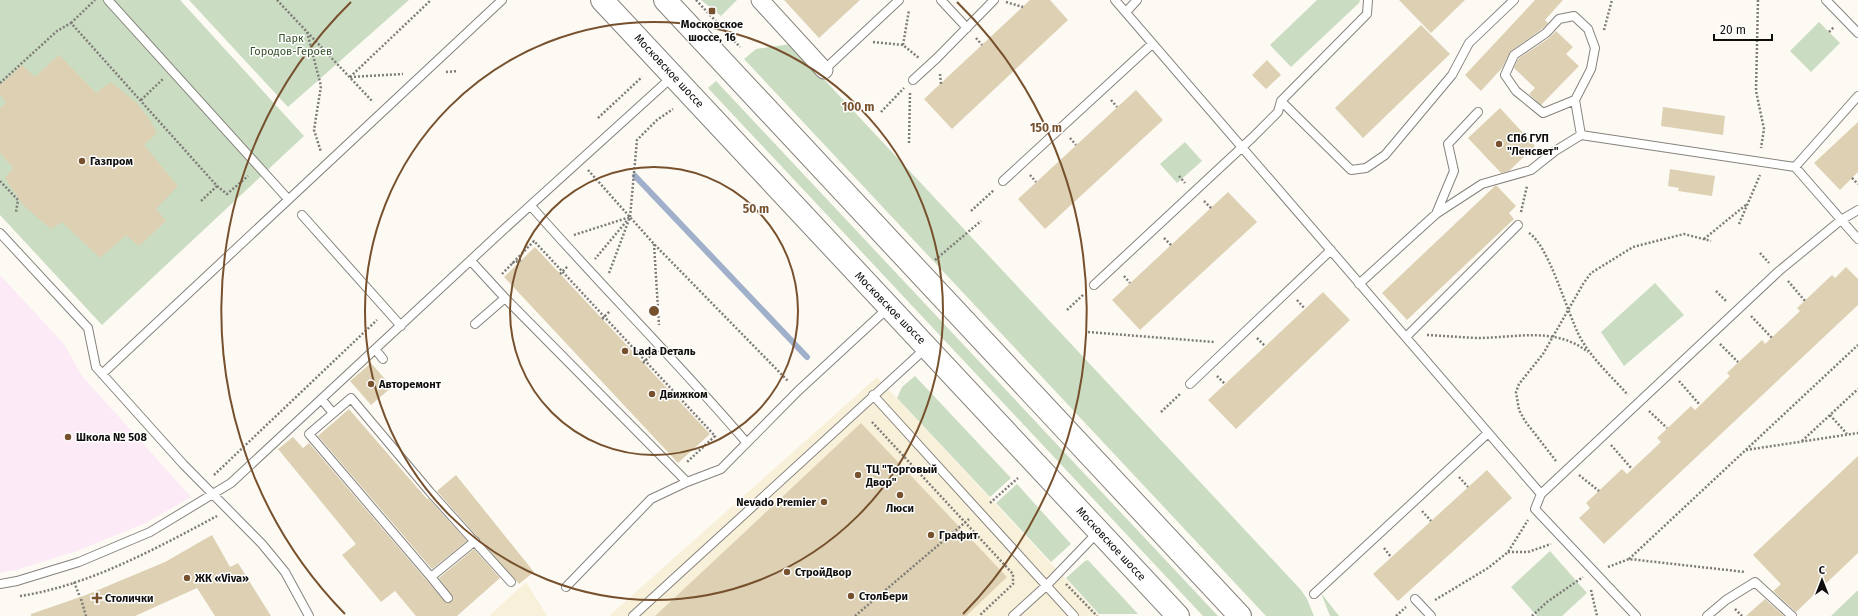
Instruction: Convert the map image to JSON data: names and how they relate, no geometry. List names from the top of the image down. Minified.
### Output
{"streets":{"main road":["Московское шоссе"]},"parks":["Парк Городов-Героев"],"places":{"transit":["Московское шоссе, 16"],"other":["СПб ГУП \"Ленсвет\"","Газпром","Lada Dеталь","Авторемонт","Движком","Школа № 508","ТЦ \"Торговый Двор\"","Люси","Nevado Premier","Графит","СтройДвор","ЖК «Viva»","СтолБери"],"health":["Столички"]},"scale_bar":"20 m","north":"top","rings":["100 m","150 m","50 m"]}
